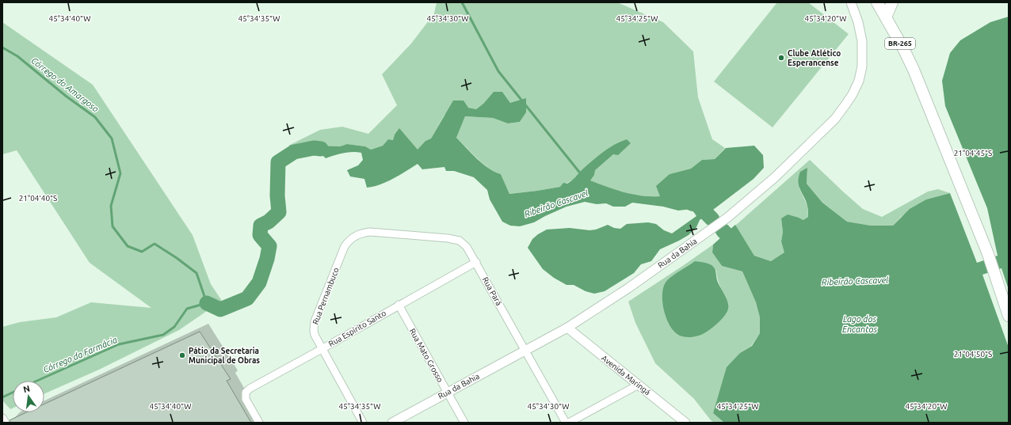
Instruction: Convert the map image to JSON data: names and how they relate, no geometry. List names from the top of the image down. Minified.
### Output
{"streets":{"main road":["BR-265"],"street":["Rua da Bahia","Rua Pará","Rua Pernambuco","Rua Espírito Santo","Rua Mato Grosso","Avenida Maringá"]},"crossings":[["Rua da Bahia","Rua Pará"],["Rua da Bahia","Rua Mato Grosso"],["Rua da Bahia","Avenida Maringá"],["Rua Pará","Rua Pernambuco"],["Rua Pará","Rua Espírito Santo"],["Rua Pernambuco","Rua Espírito Santo"],["Rua Espírito Santo","Rua Mato Grosso"]],"water":["Córrego do Amargoso","Ribeirão Cascavel","Lago dos Encantos","Córrego da Farmácia"],"places":["Clube Atlético Esperancense","Pátio da Secretaria Municipal de Obras"],"north":"top","coordinates":["45°34'40\"W","45°34'35\"W","45°34'30\"W","45°34'25\"W","45°34'20\"W","21°04'45\"S","21°04'40\"S","21°04'50\"S"]}
